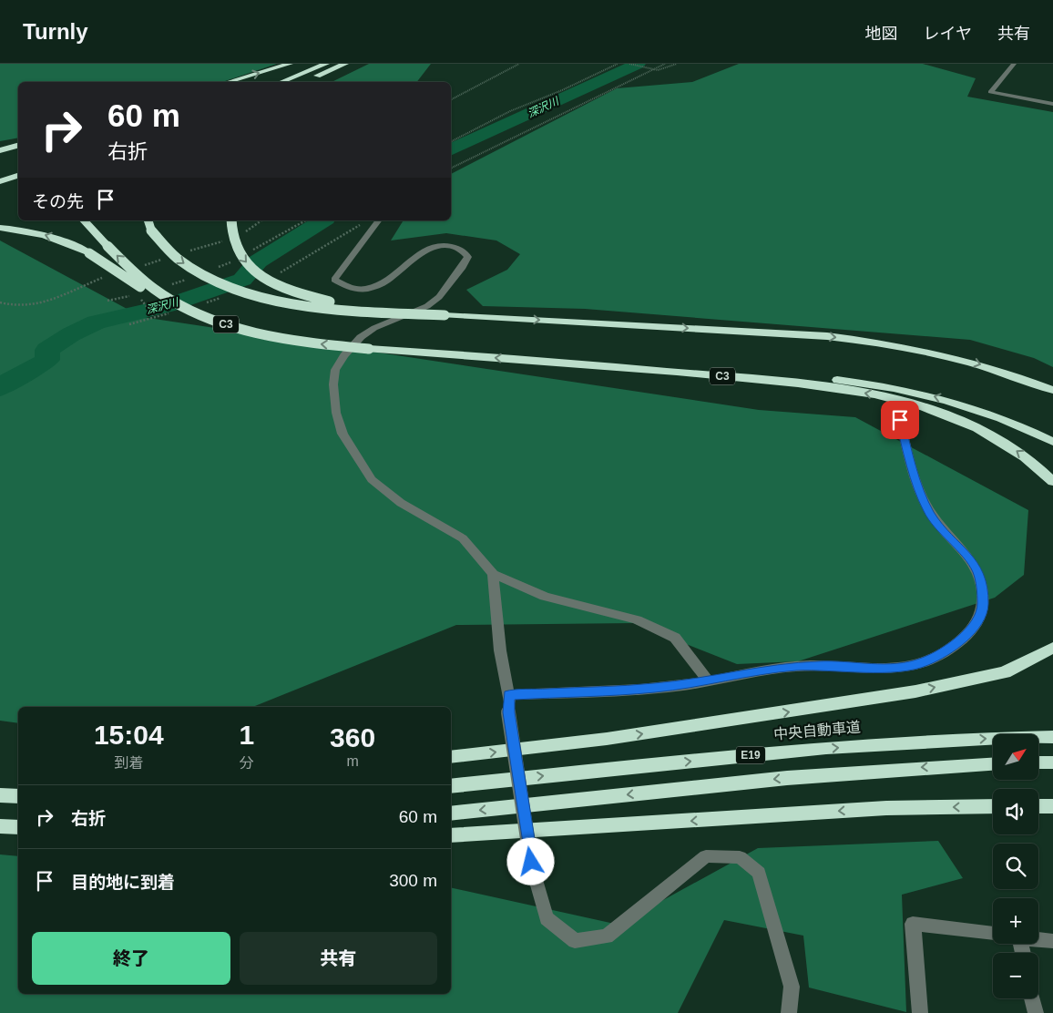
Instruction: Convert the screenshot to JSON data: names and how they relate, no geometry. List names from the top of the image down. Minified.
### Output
{"streets":{"highway":["C3","中央自動車道","E19"]},"water":["深沢川"],"north":"top right","page":{"header":"Turnly","nav":["地図","レイヤ","共有"],"turn":["60 m","右折"],"then":"その先","eta":["15:04","到着","1","分","360","m"],"map_buttons":["+","−"],"list":[{"name":"右折","value":"60 m"},{"name":"目的地に到着","value":"300 m"}],"buttons":["終了","共有"]}}
